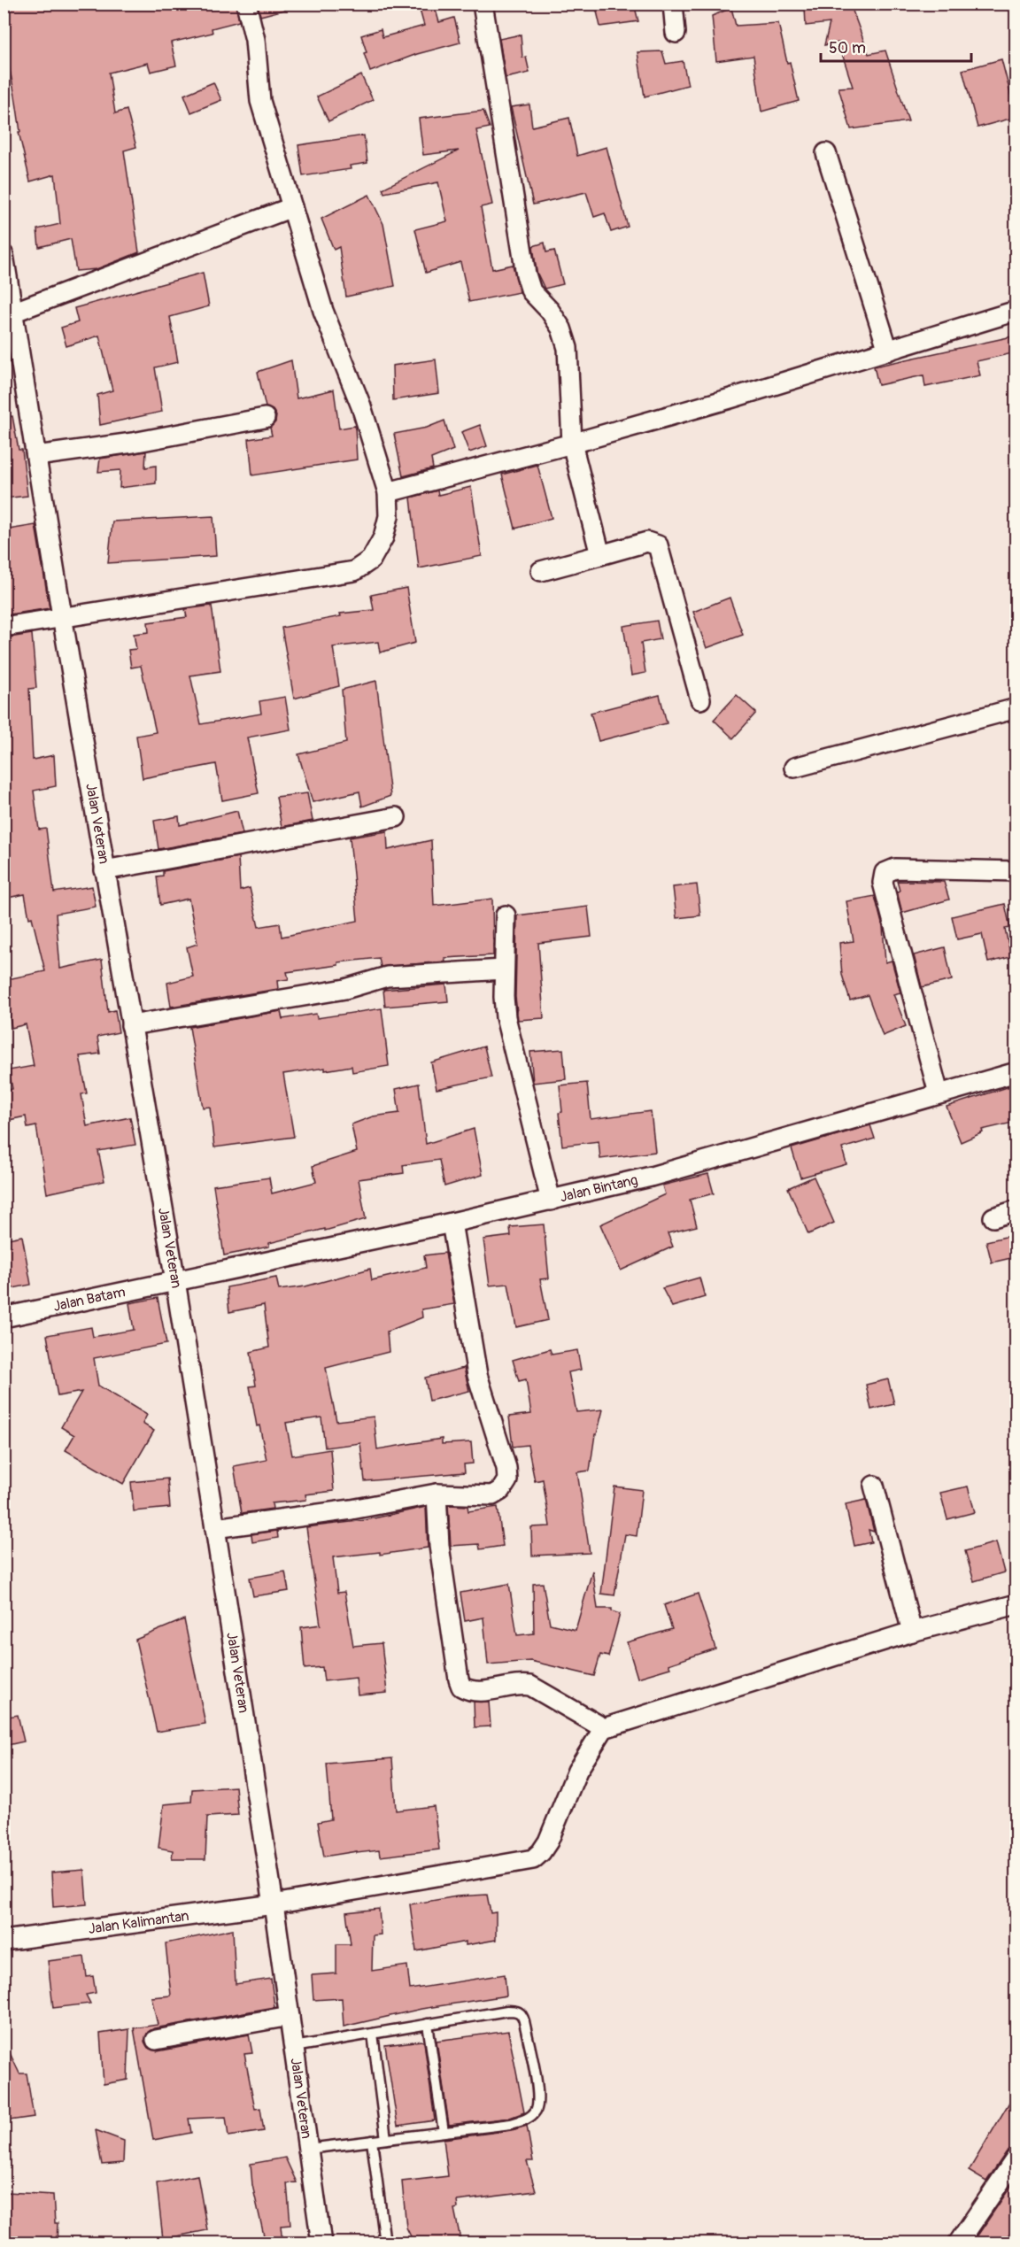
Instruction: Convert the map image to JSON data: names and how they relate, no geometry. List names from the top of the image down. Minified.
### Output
{"streets":{"street":["Jalan Veteran","Jalan Bintang","Jalan Batam","Jalan Kalimantan"]},"crossings":[["Jalan Veteran","Jalan Bintang"],["Jalan Veteran","Jalan Batam"],["Jalan Veteran","Jalan Kalimantan"],["Jalan Bintang","Jalan Batam"]],"scale_bar":"50 m"}
